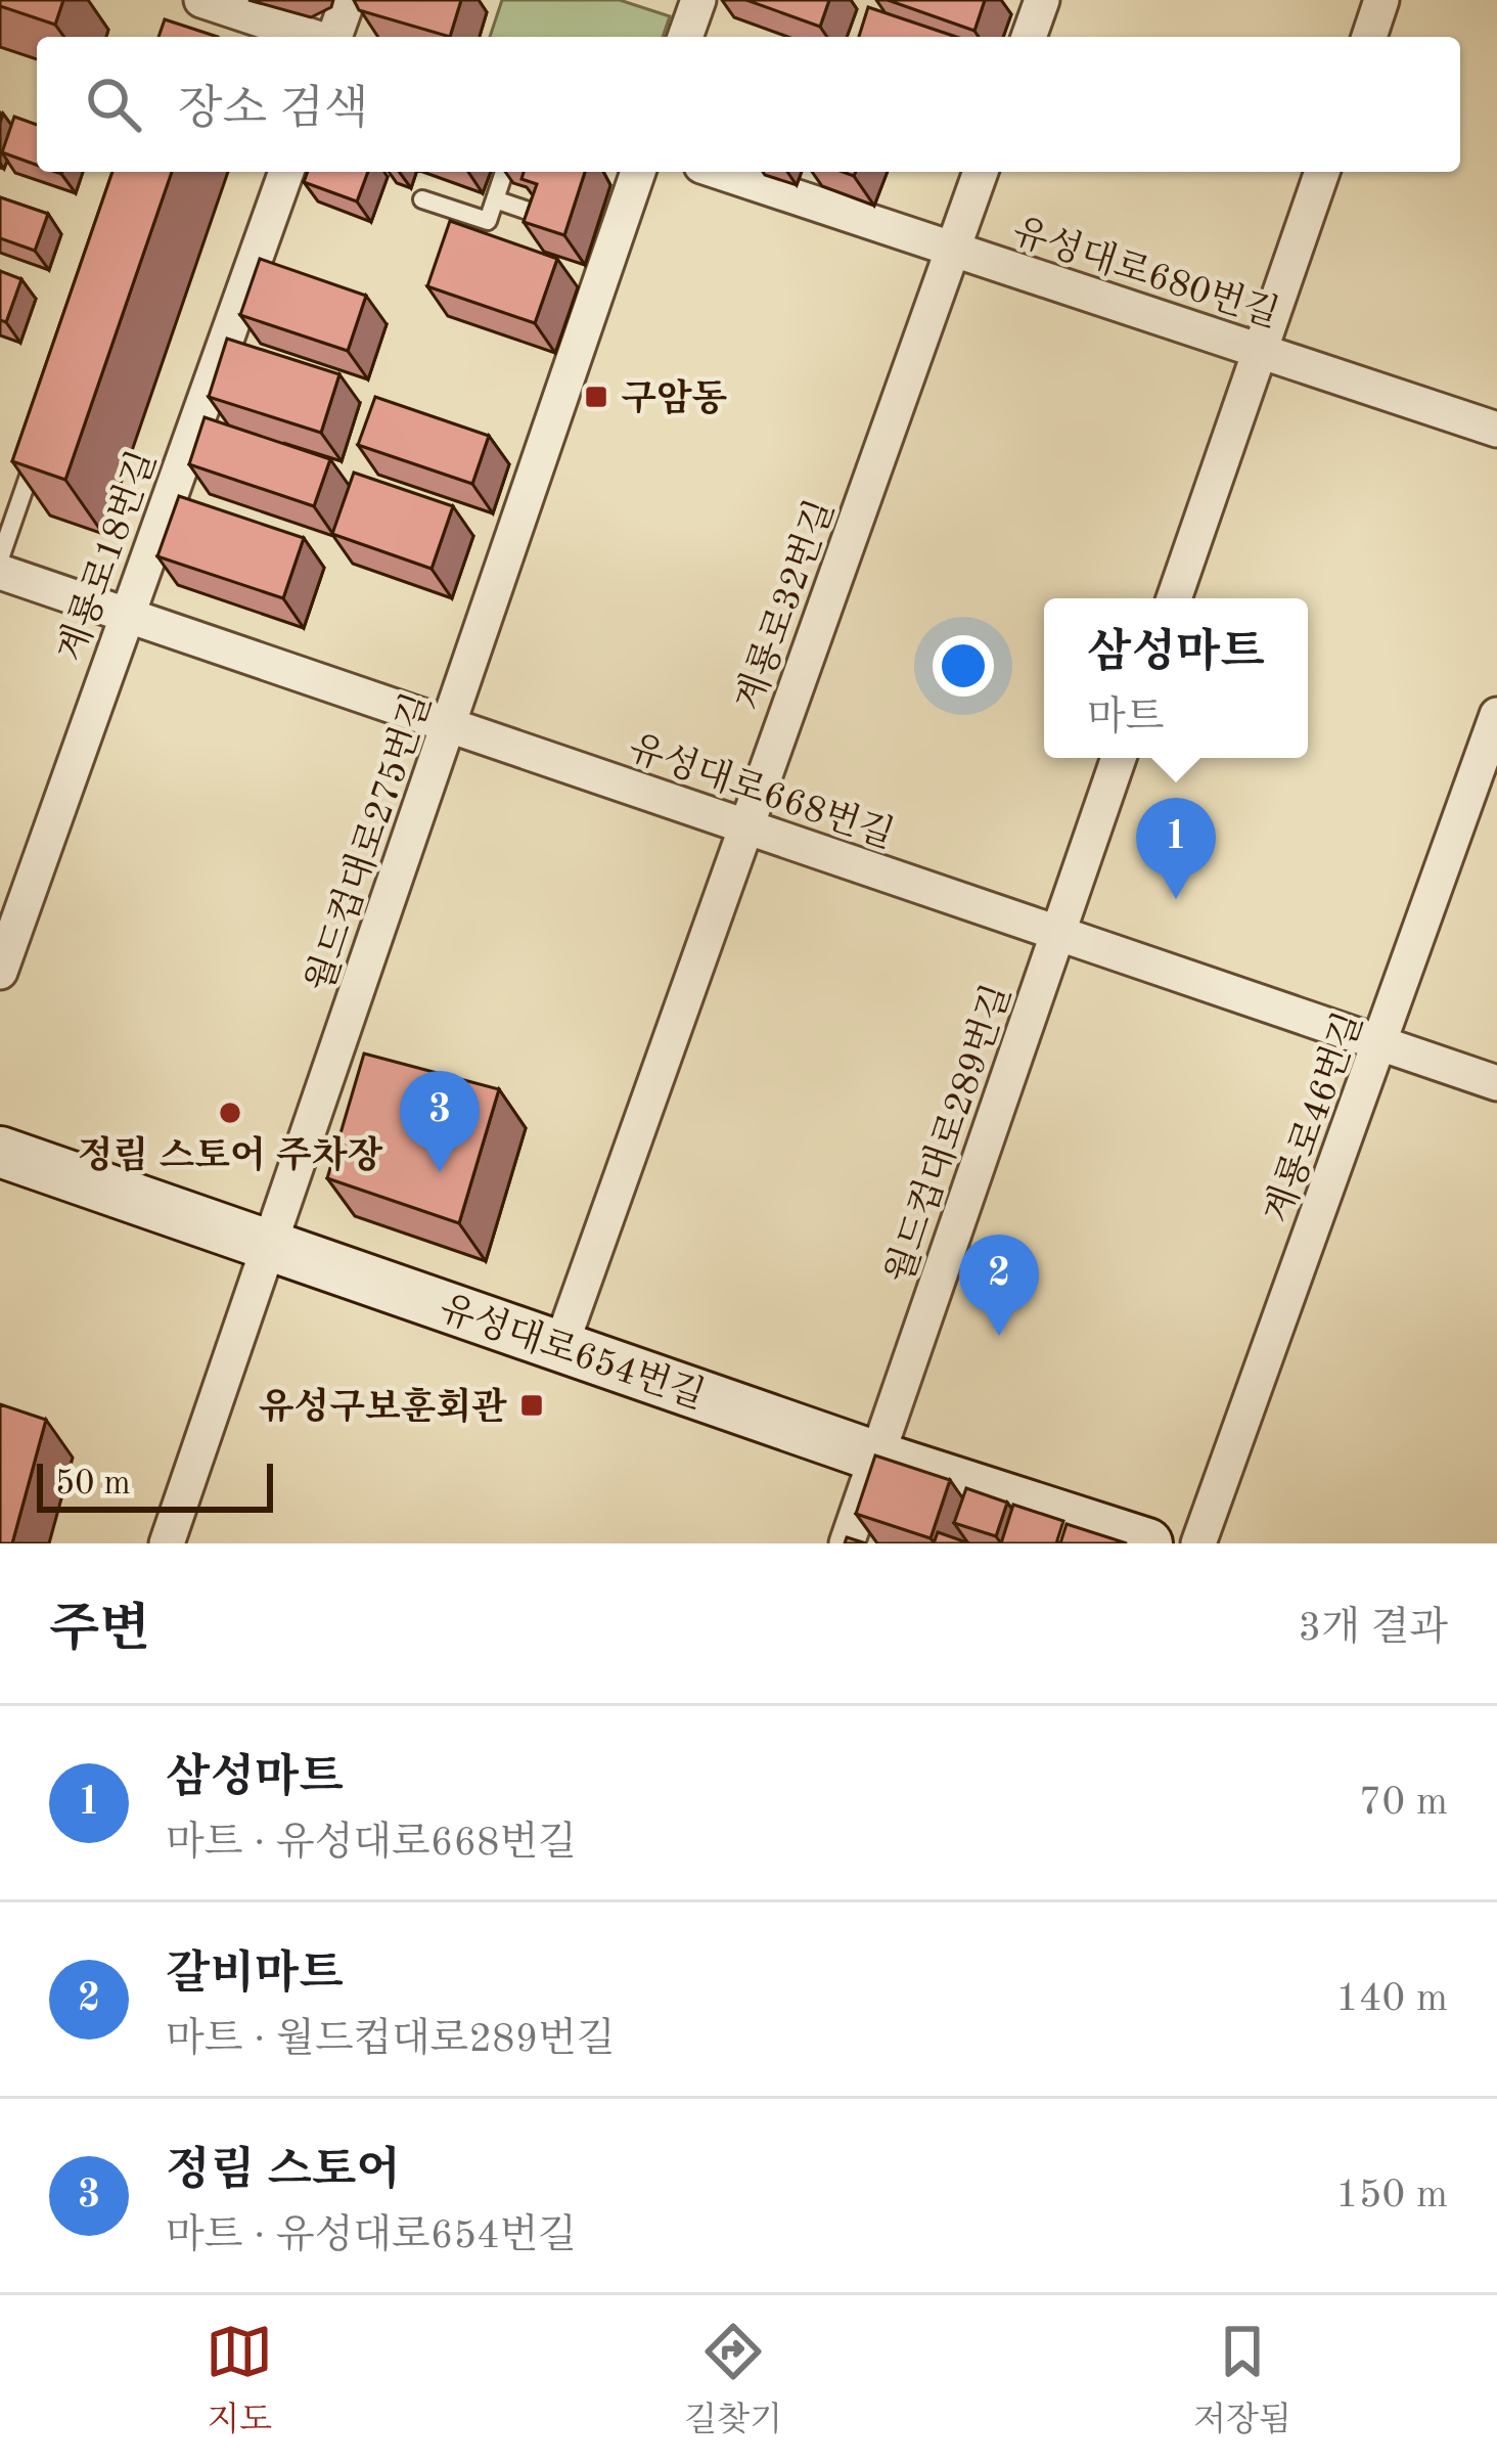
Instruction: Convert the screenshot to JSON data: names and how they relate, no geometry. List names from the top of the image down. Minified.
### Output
{"streets":{"street":["유성대로680번길","계룡로18번길","계룡로32번길","유성대로668번길","월드컵대로275번길","계룡로46번길","월드컵대로289번길","유성대로654번길"]},"crossings":[["유성대로680번길","계룡로32번길"],["계룡로18번길","유성대로668번길"],["계룡로32번길","유성대로668번길"],["계룡로32번길","유성대로654번길"],["유성대로668번길","월드컵대로275번길"],["유성대로668번길","계룡로46번길"],["유성대로668번길","월드컵대로289번길"],["월드컵대로275번길","유성대로654번길"],["월드컵대로289번길","유성대로654번길"]],"places":{"transit":["구암동","유성구보훈회관"],"other":["정림 스토어 주차장"]},"scale_bar":"50 m","page":{"search":"장소 검색","popup":["삼성마트","마트"],"pins":["1","3","2"],"scale":"50 m","heading":["주변","3개 결과"],"list":[{"mark":"1","name":"삼성마트","note":"마트 · 유성대로668번길","value":"70 m"},{"mark":"2","name":"갈비마트","note":"마트 · 월드컵대로289번길","value":"140 m"},{"mark":"3","name":"정림 스토어","note":"마트 · 유성대로654번길","value":"150 m"}],"nav":["지도","길찾기","저장됨"]}}
